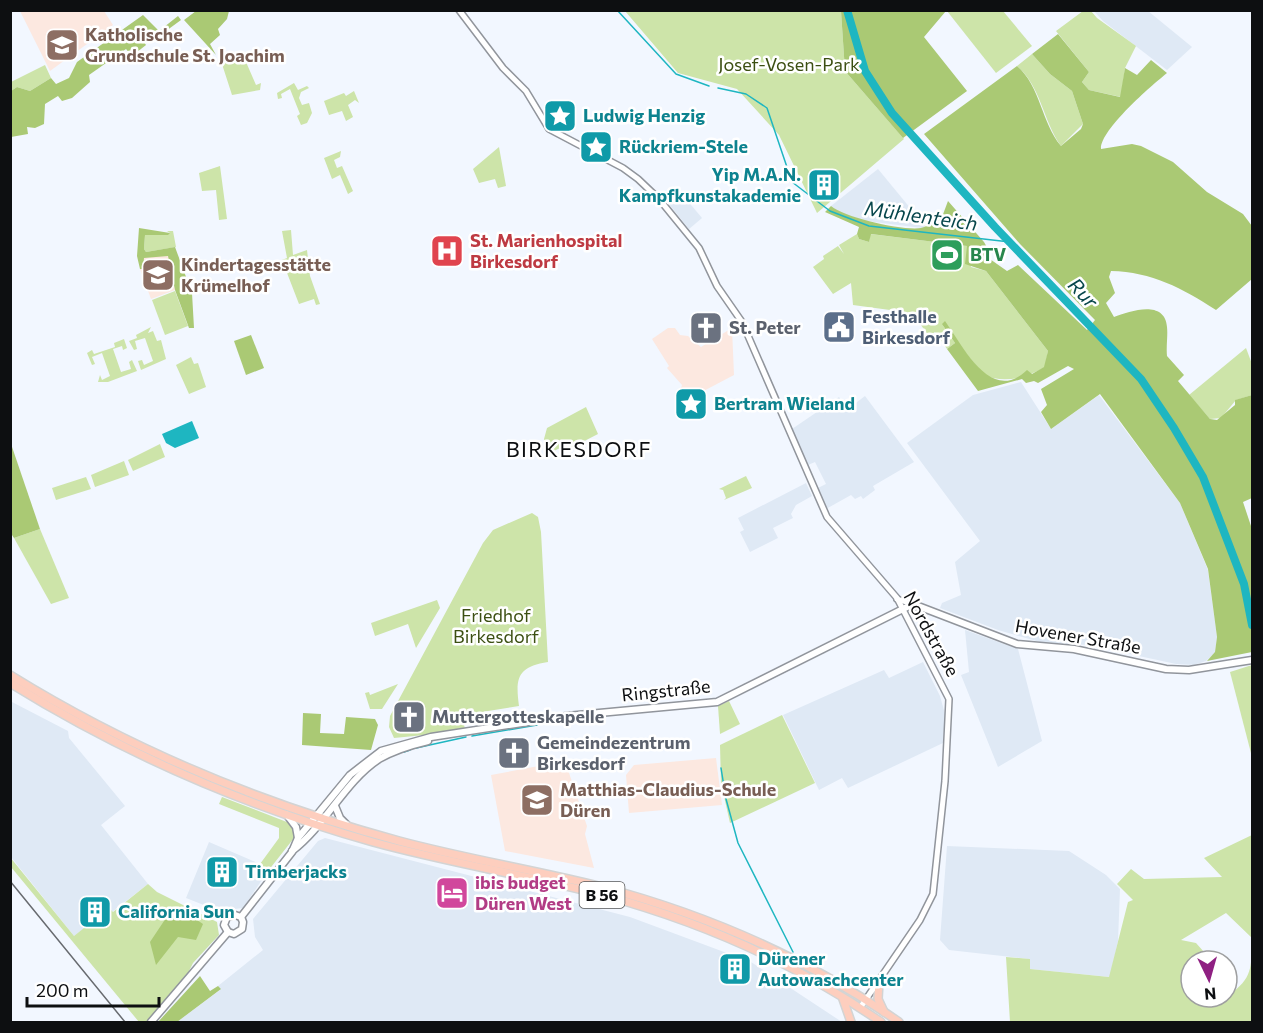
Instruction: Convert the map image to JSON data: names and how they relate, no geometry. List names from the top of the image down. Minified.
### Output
{"streets":{"main road":["Hovener Straße","Ringstraße","B 56"],"street":["Nordstraße"]},"crossings":[["Nordstraße","Ringstraße"],["Nordstraße","B 56"]],"districts":["BIRKESDORF"],"water":["Mühlenteich","Rur"],"parks":["Josef-Vosen-Park","Friedhof Birkesdorf"],"places":{"school or university":["Katholische Grundschule St. Joachim","Kindertagesstätte Krümelhof","Matthias-Claudius-Schule Düren"],"place":["Ludwig Henzig","Rückriem-Stele","Bertram Wieland"],"building":["Yip M.A.N. Kampfkunstakademie","Timberjacks","California Sun","Dürener Autowaschcenter"],"hospital":["St. Marienhospital Birkesdorf"],"sports":["BTV"],"public building":["Festhalle Birkesdorf"],"church":["St. Peter","Muttergotteskapelle","Gemeindezentrum Birkesdorf"],"hotel":["ibis budget Düren West"]},"scale_bar":"200 m","north":"bottom"}
